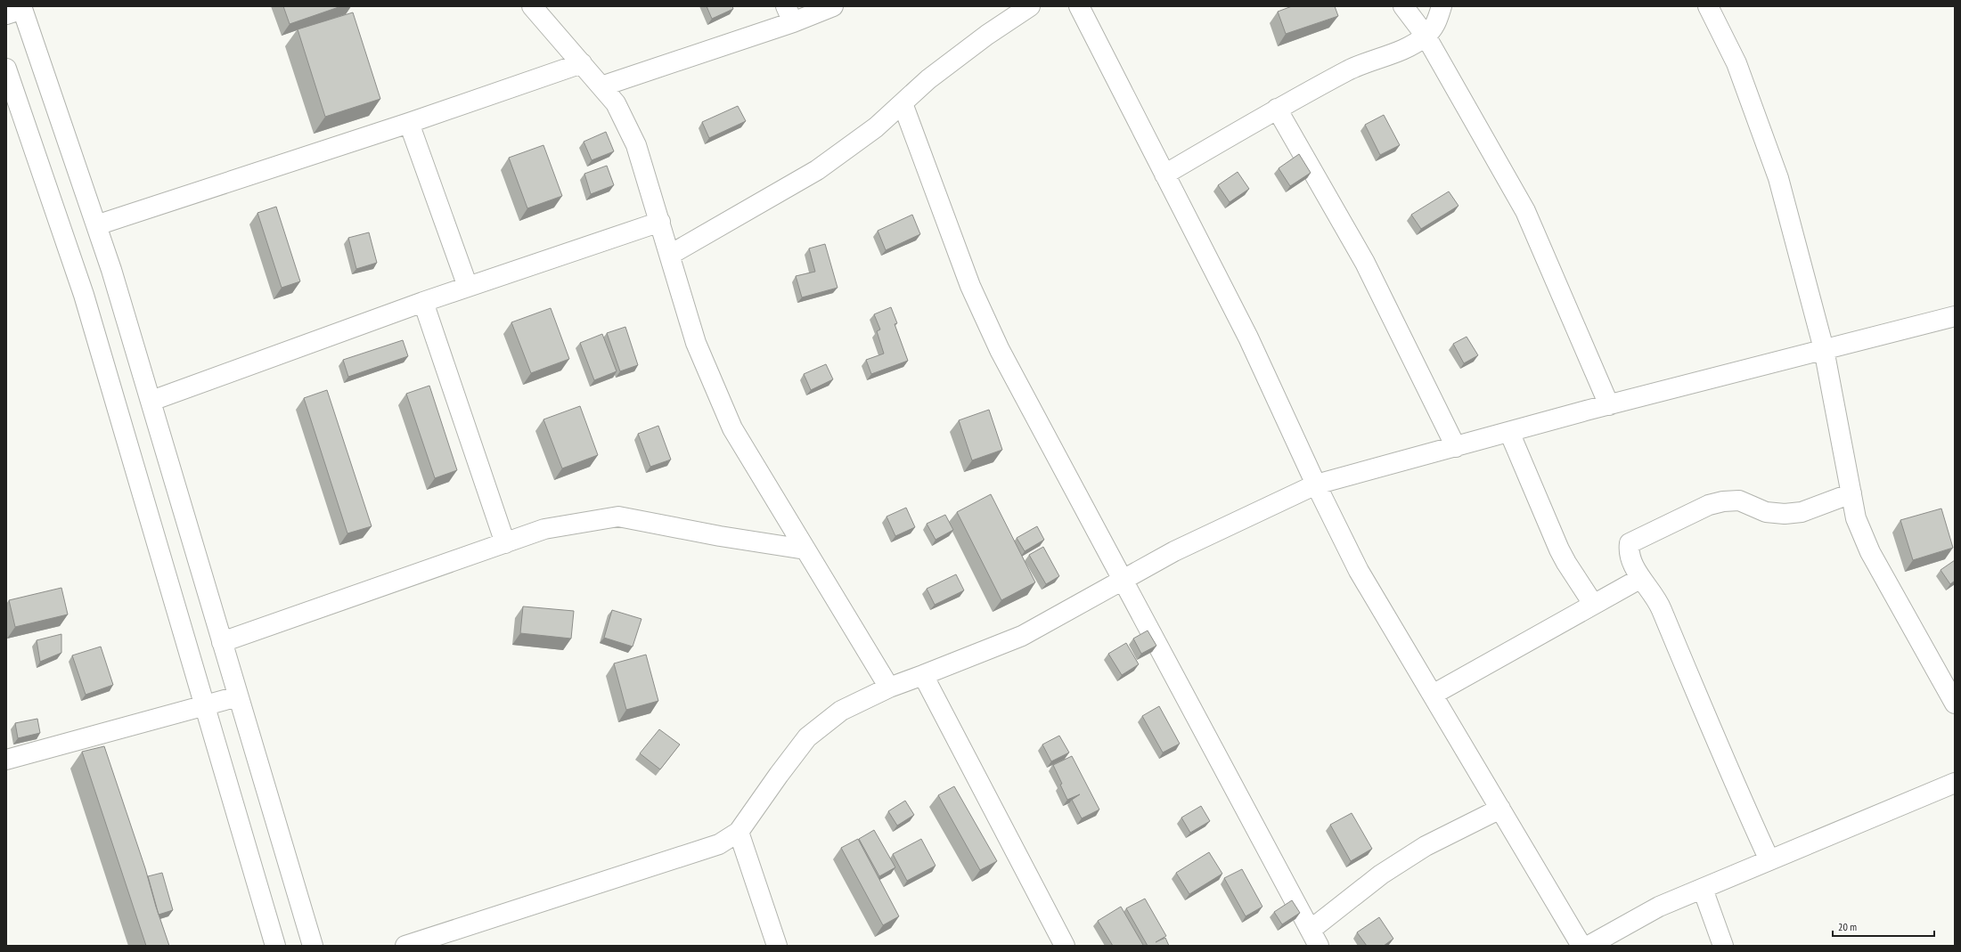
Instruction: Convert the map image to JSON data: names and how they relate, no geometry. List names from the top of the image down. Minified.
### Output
{"scale_bar":"20 m"}
